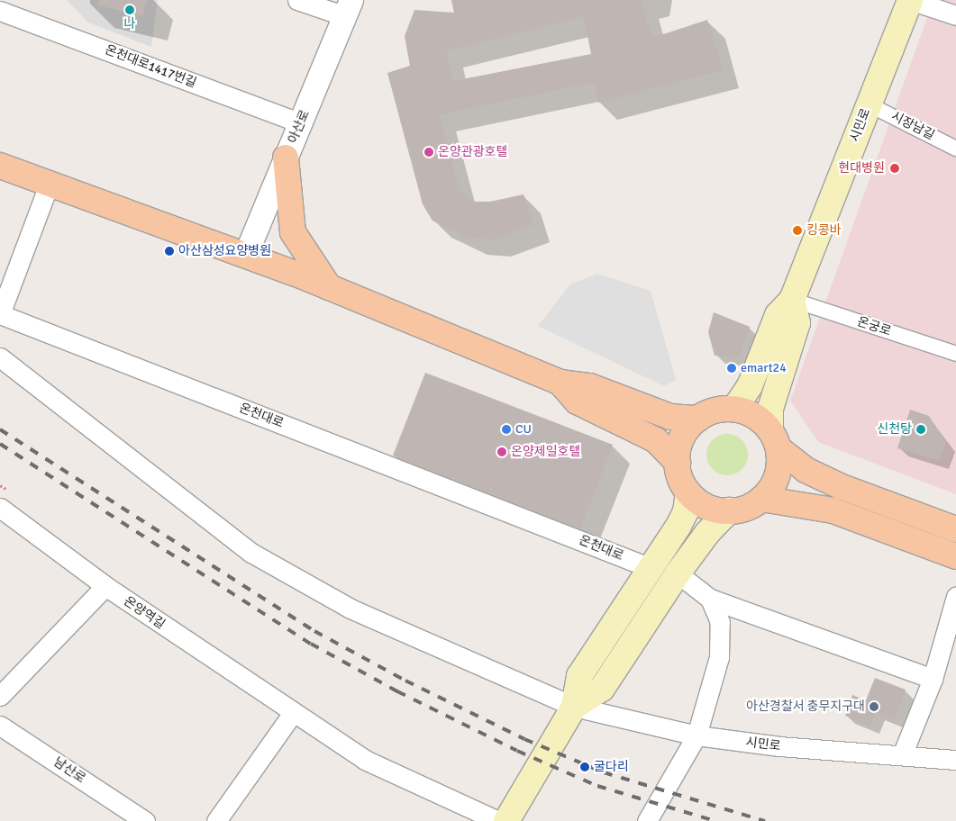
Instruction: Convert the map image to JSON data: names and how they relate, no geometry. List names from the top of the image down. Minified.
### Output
{"streets":{"main road":["시민로"],"street":["온천대로1417번길","시장남길","아산로","온궁로","온천대로","온양역길","남산로"]},"crossings":[["온천대로1417번길","아산로"],["시민로","시장남길"],["시민로","온궁로"]],"places":["나","온양관광호텔","현대병원","킹콩바","아산삼성요양병원","emart24","CU","신천탕","온양제일호텔","아산경찰서 충무지구대","굴다리"]}
